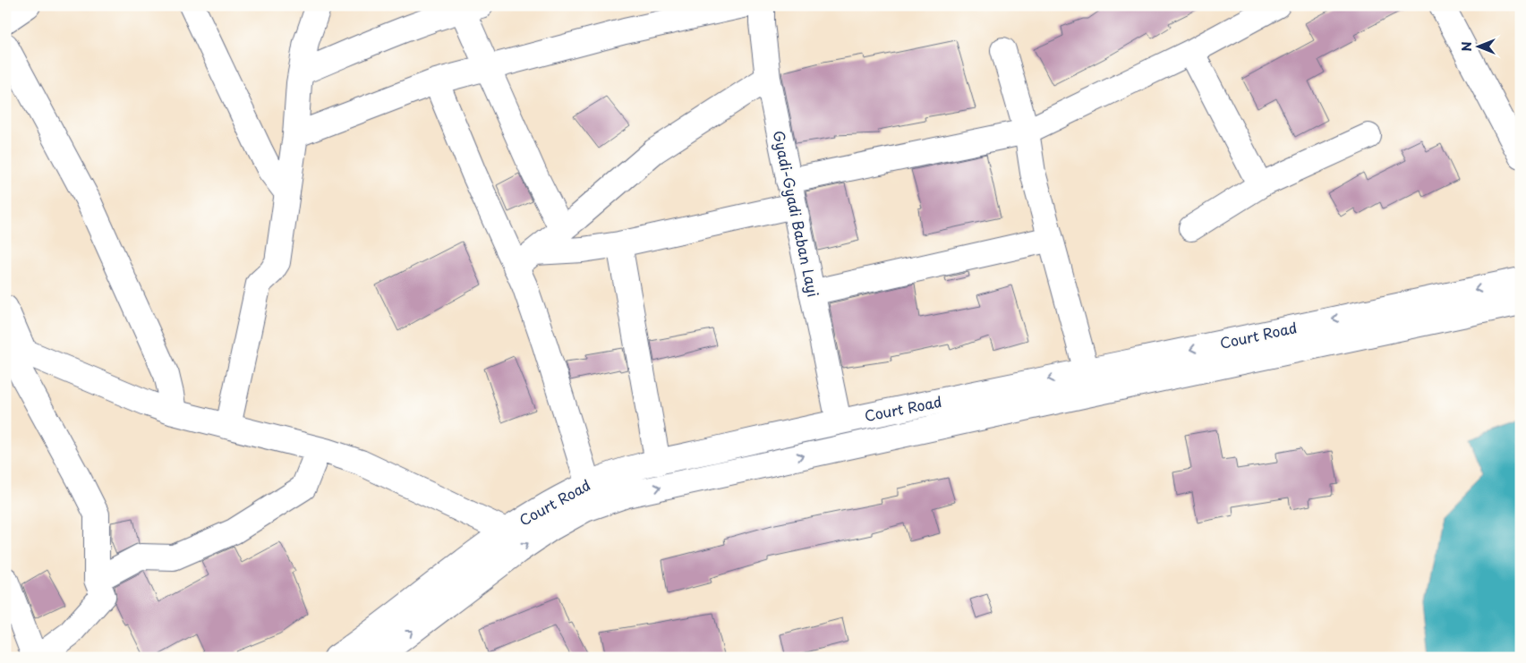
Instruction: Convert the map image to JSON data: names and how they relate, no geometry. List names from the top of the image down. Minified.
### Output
{"streets":{"street":["Gyadi-Gyadi Baban Layi","Court Road"]},"crossings":[["Gyadi-Gyadi Baban Layi","Court Road"]],"north":"left"}
